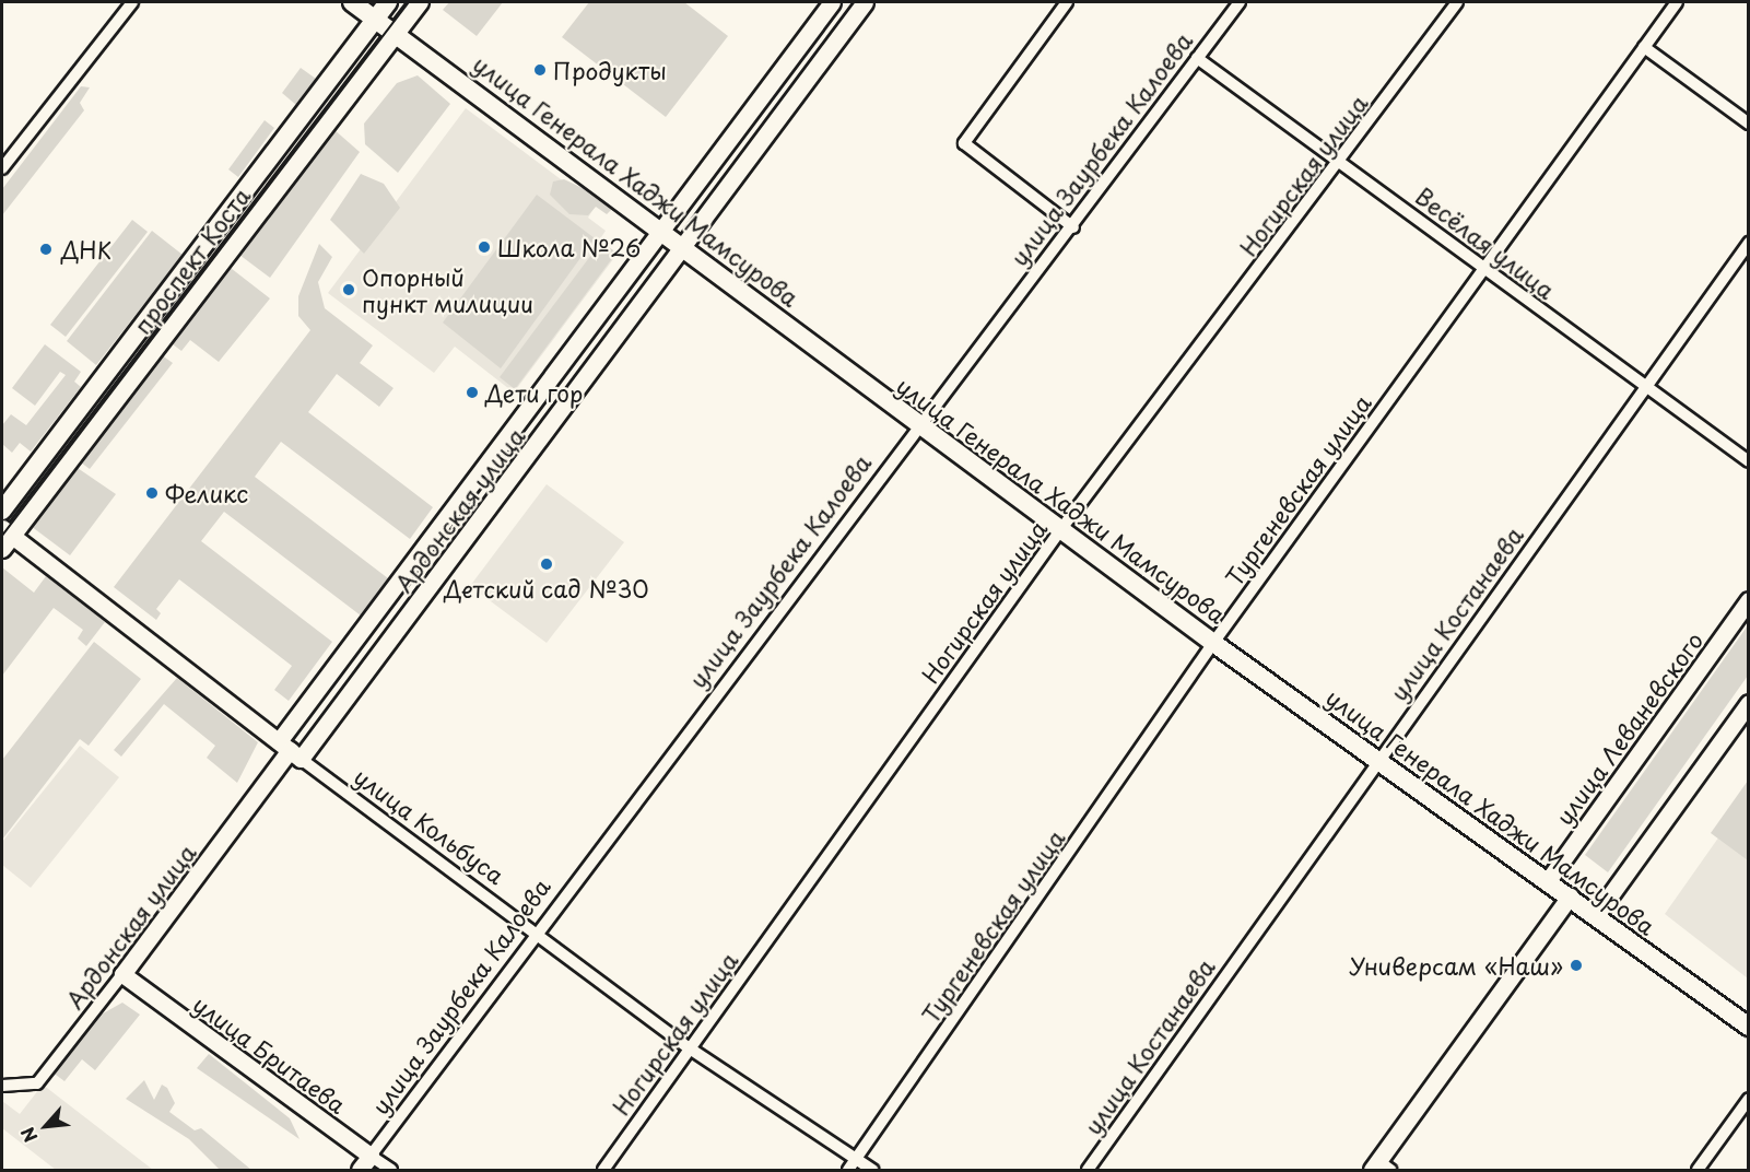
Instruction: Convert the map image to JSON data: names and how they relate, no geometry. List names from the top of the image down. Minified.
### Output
{"streets":{"main road":["улица Генерала Хаджи Мамсурова","проспект Коста"],"street":["улица Заурбека Калоева","Ногирская улица","Весёлая улица","Тургеневская улица","Ардонская улица","улица Костанаева","улица Леваневского","улица Кольбуса","улица Бритаева"]},"crossings":[["улица Заурбека Калоева","улица Генерала Хаджи Мамсурова"],["улица Заурбека Калоева","Весёлая улица"],["улица Заурбека Калоева","улица Кольбуса"],["улица Заурбека Калоева","улица Бритаева"],["Ногирская улица","улица Генерала Хаджи Мамсурова"],["Ногирская улица","Весёлая улица"],["Ногирская улица","улица Кольбуса"],["улица Генерала Хаджи Мамсурова","проспект Коста"],["улица Генерала Хаджи Мамсурова","Тургеневская улица"],["улица Генерала Хаджи Мамсурова","Ардонская улица"],["улица Генерала Хаджи Мамсурова","улица Костанаева"],["улица Генерала Хаджи Мамсурова","улица Леваневского"],["Весёлая улица","Тургеневская улица"],["Весёлая улица","улица Костанаева"],["проспект Коста","улица Кольбуса"],["Тургеневская улица","улица Кольбуса"],["Ардонская улица","улица Кольбуса"],["Ардонская улица","улица Бритаева"]],"places":["Продукты","Школа №26","ДНК","Опорный пункт милиции","Дети гор","Феликс","Детский сад №30","Универсам «Наш»"],"north":"bottom left"}
